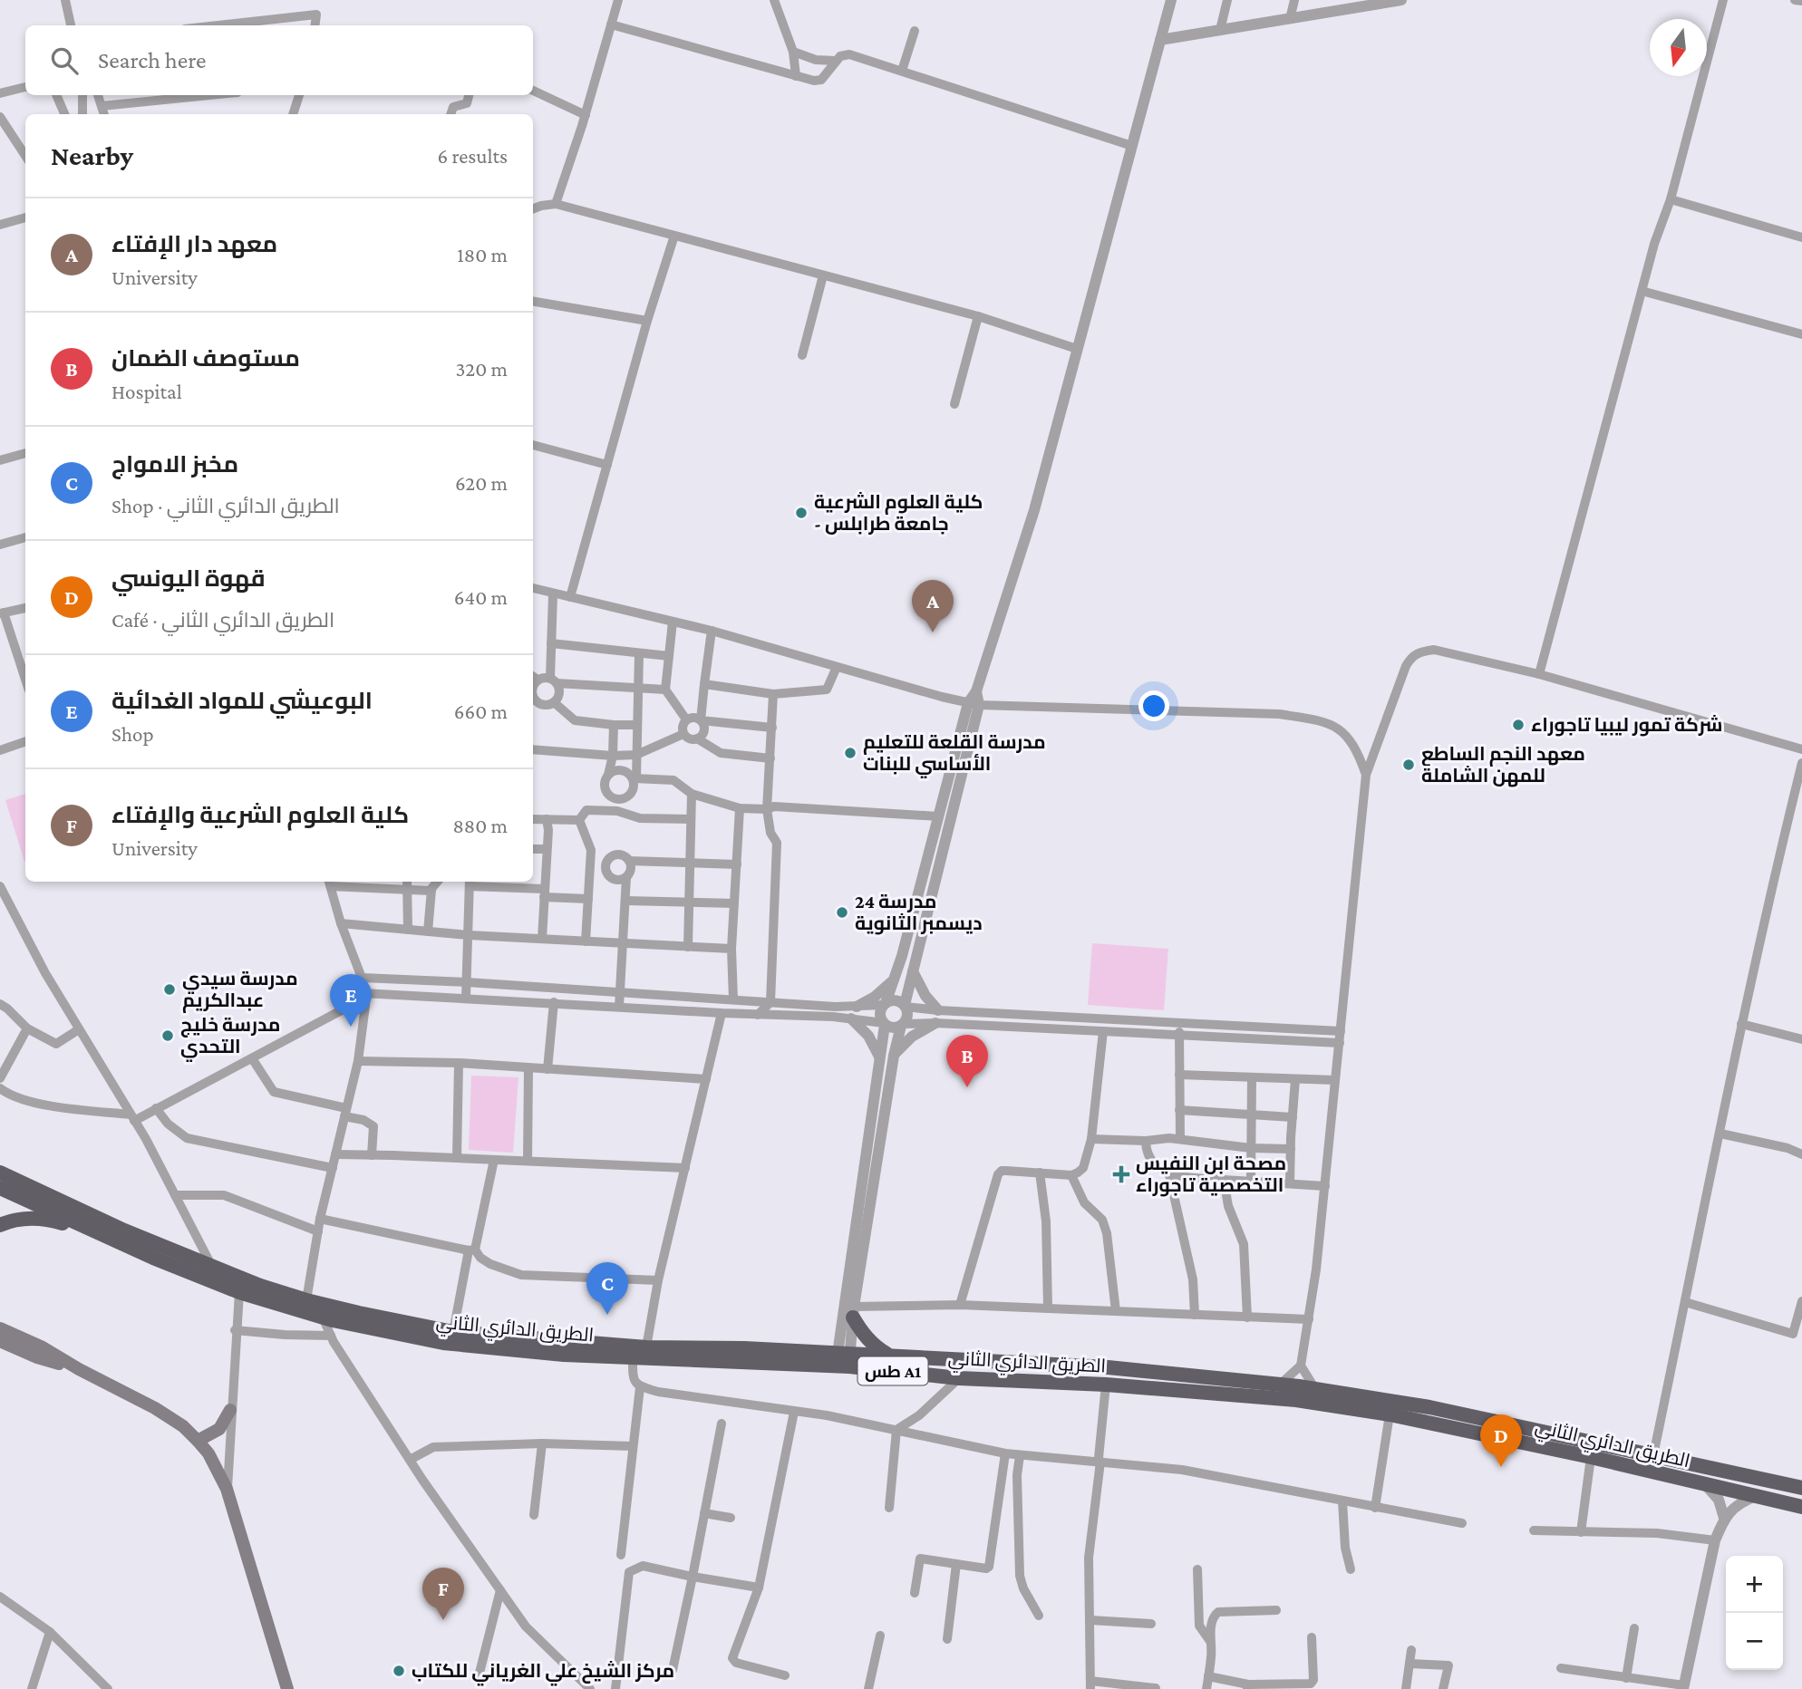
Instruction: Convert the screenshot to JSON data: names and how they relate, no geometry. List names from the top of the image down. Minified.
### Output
{"streets":{"highway":["الطريق الدائري الثاني","طس A1"]},"places":{"other":["كلية العلوم الشرعية - جامعة طرابلس","شركة تمور ليبيا تاجوراء","مدرسة القلعة للتعليم الأساسي للبنات","معهد النجم الساطع للمهن الشاملة","مدرسة 24 ديسمبر الثانوية","مدرسة سيدي عبدالكريم","مدرسة خليج التحدي","مركز الشيخ علي الغرياني للكتاب"],"health":["مصحة ابن النفيس التخصصية تاجوراء"]},"north":"bottom","page":{"search":"Search here","heading":["Nearby","6 results"],"list":[{"mark":"A","name":"معهد دار الإفتاء","note":"University","value":"180 m"},{"mark":"B","name":"مستوصف الضمان","note":"Hospital","value":"320 m"},{"mark":"C","name":"مخبز الامواج","note":"Shop · الطريق الدائري الثاني","value":"620 m"},{"mark":"D","name":"قهوة اليونسي","note":"Café · الطريق الدائري الثاني","value":"640 m"},{"mark":"E","name":"البوعيشي للمواد الغدائية","note":"Shop","value":"660 m"},{"mark":"F","name":"كلية العلوم الشرعية والإفتاء","note":"University","value":"880 m"}],"pins":["A","E","B","C","D","F"],"map_buttons":["+","−"]}}
